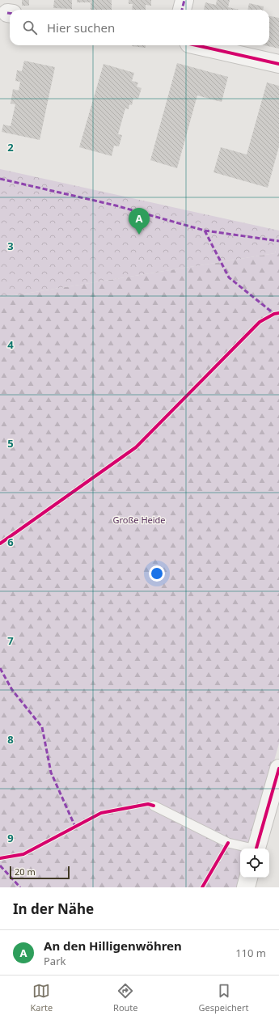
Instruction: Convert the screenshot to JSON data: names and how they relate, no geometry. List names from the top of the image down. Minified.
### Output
{"parks":["Große Heide"],"scale_bar":"20 m","page":{"search":"Hier suchen","pins":"A","scale":"20 m","heading":"In der Nähe","list":[{"mark":"A","name":"An den Hilligenwöhren","note":"Park","value":"110 m"}],"nav":["Karte","Route","Gespeichert"]},"grid":{"rows":["2","3","4","5","6","7","8","9"]}}
